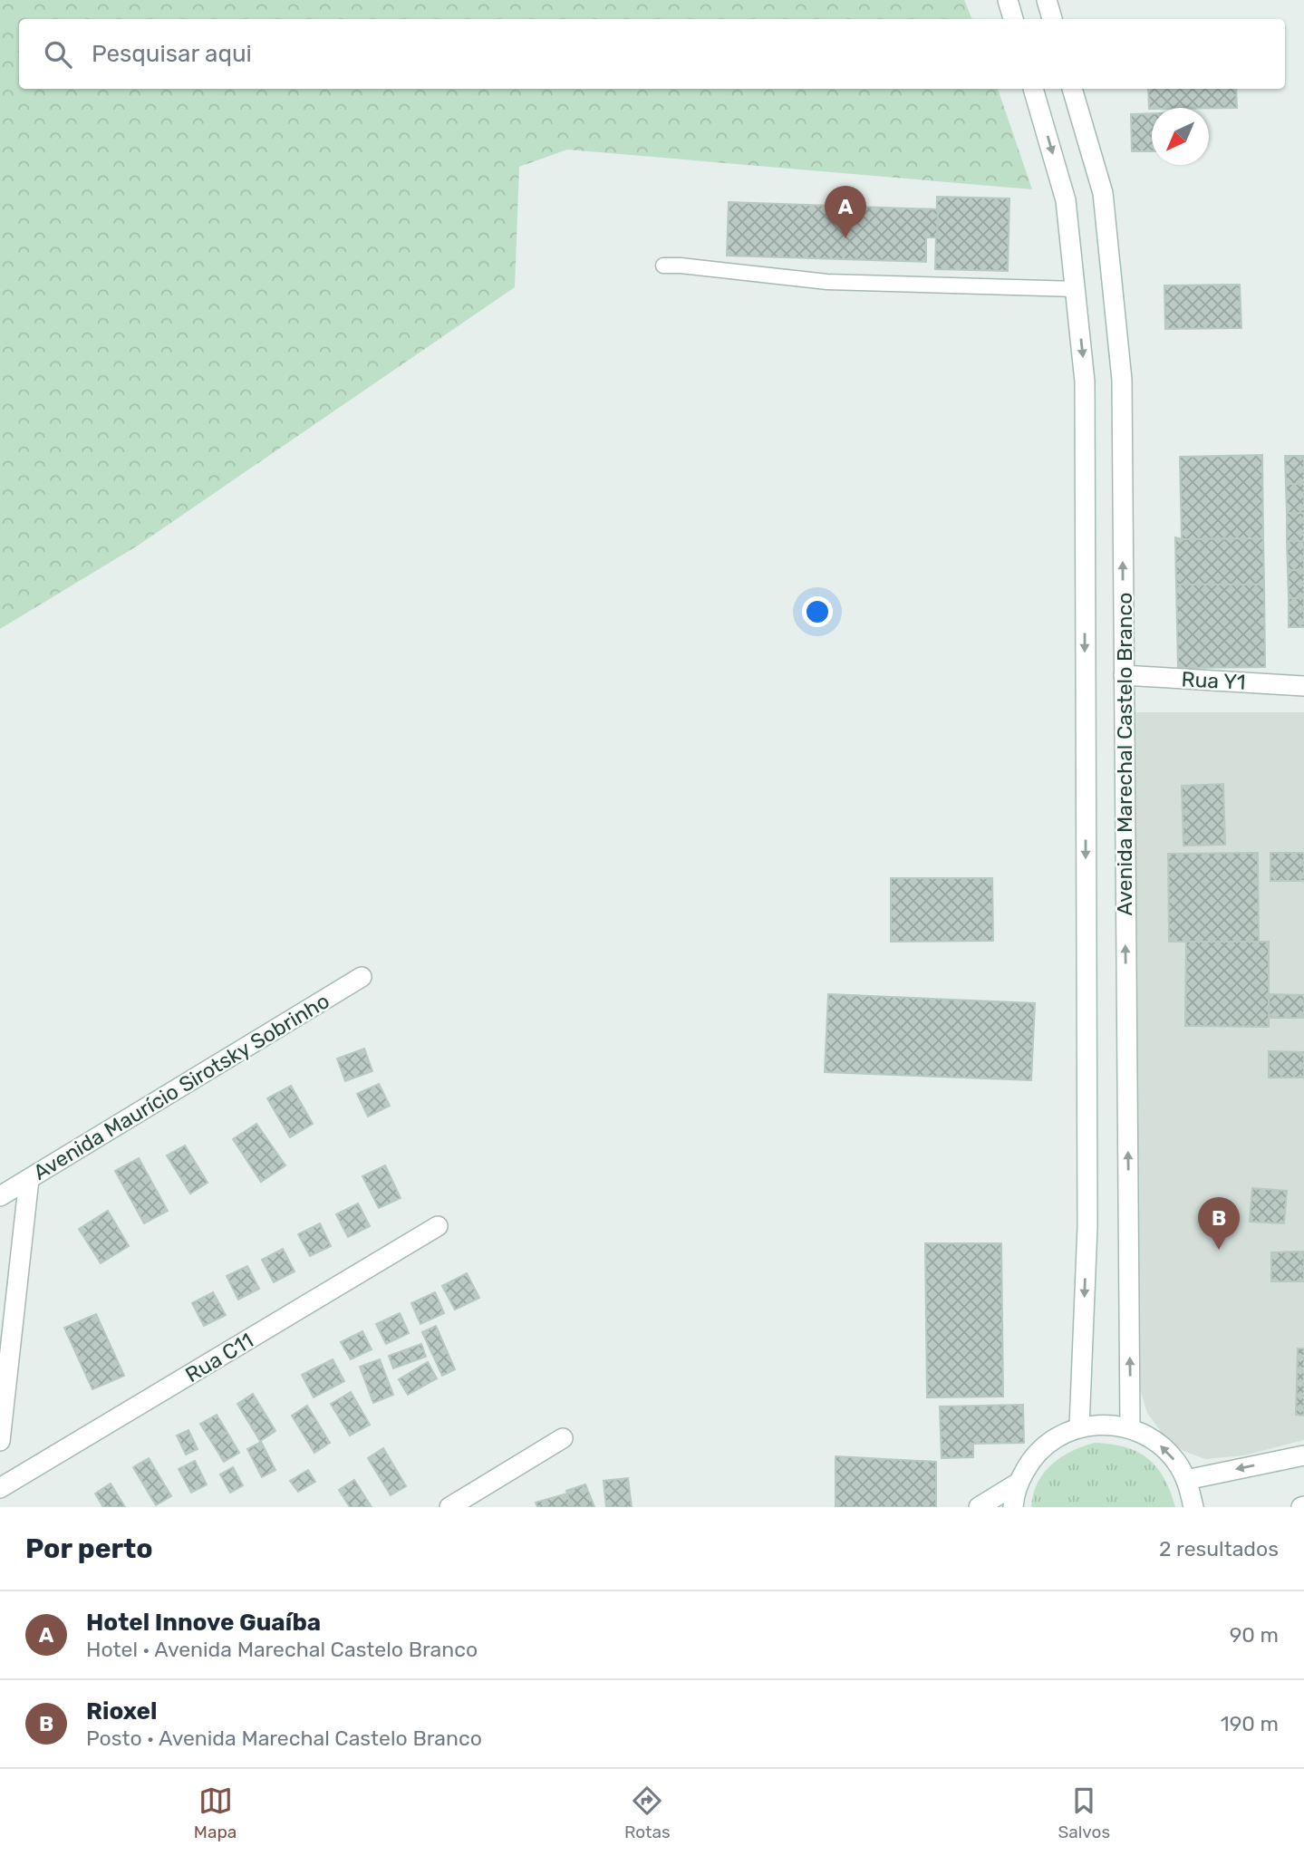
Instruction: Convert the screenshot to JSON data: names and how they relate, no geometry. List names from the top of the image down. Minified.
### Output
{"streets":{"main road":["Rua Y1","Avenida Marechal Castelo Branco","Avenida Maurício Sirotsky Sobrinho","Rua C11"]},"crossings":[["Rua Y1","Avenida Marechal Castelo Branco"]],"north":"bottom left","page":{"search":"Pesquisar aqui","pins":["A","B"],"heading":["Por perto","2 resultados"],"list":[{"mark":"A","name":"Hotel Innove Guaíba","note":"Hotel · Avenida Marechal Castelo Branco","value":"90 m"},{"mark":"B","name":"Rioxel","note":"Posto · Avenida Marechal Castelo Branco","value":"190 m"}],"nav":["Mapa","Rotas","Salvos"]}}
